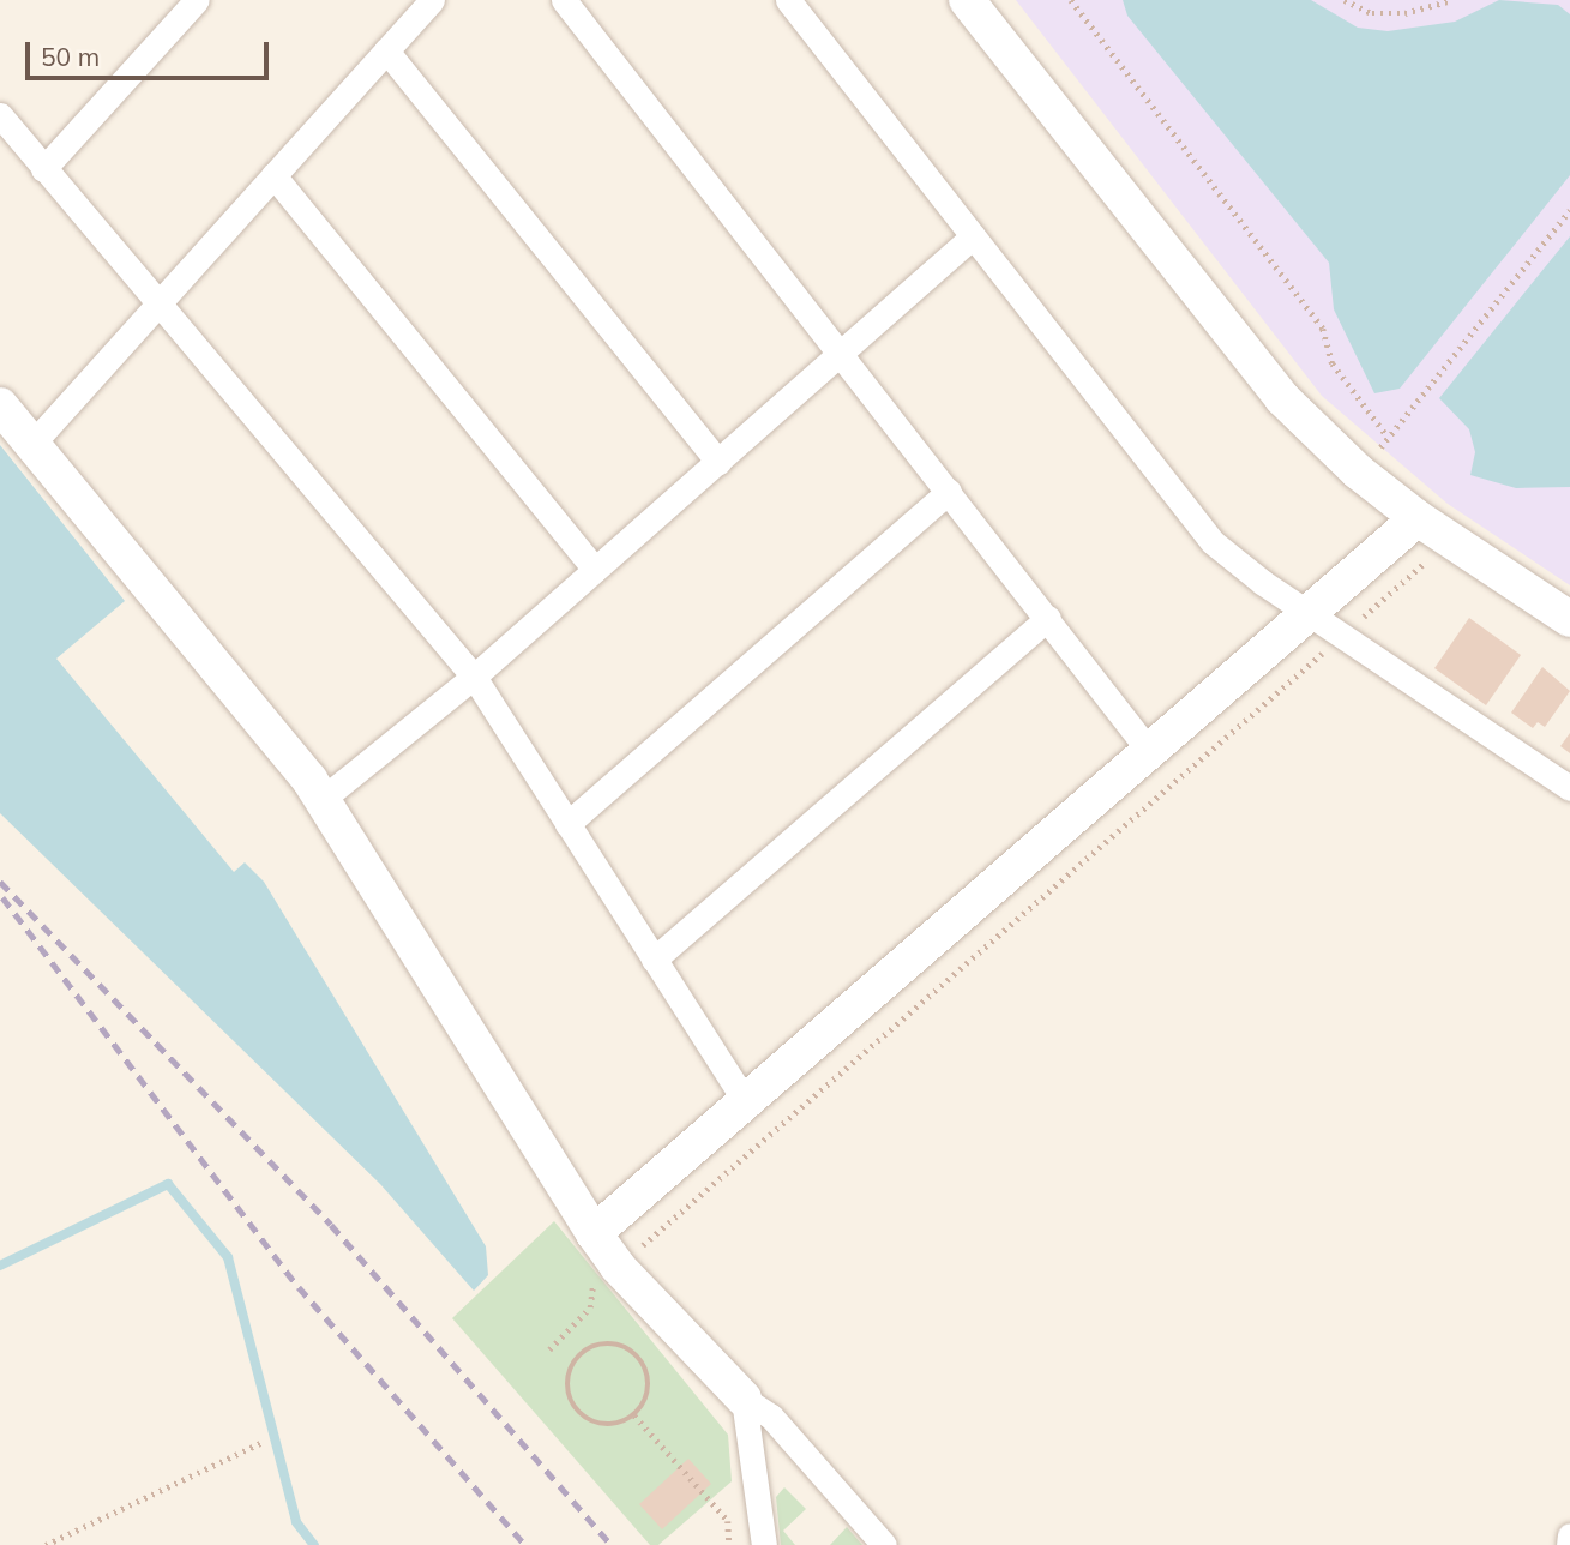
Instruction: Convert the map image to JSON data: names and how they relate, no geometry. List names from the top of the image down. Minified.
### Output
{"scale_bar":"50 m"}
